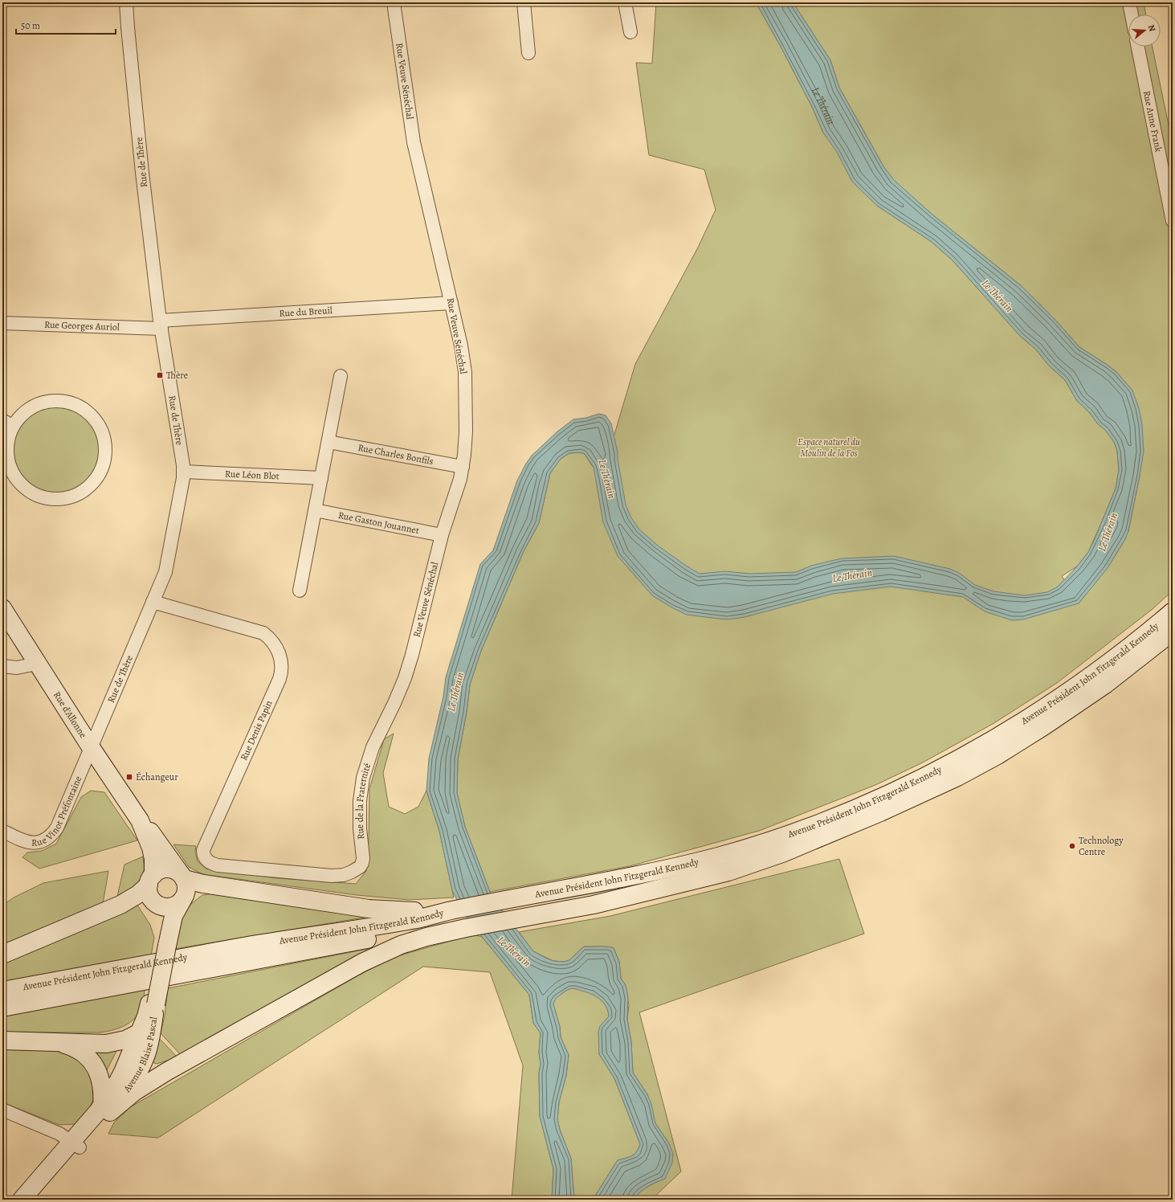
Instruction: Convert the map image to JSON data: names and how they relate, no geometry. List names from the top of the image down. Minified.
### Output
{"streets":{"main road":["Avenue Président John Fitzgerald Kennedy","Rue d'Allonne","Avenue Blaise Pascal"],"street":["Rue Veuve Sénéchal","Rue Anne Frank","Rue de Thère","Rue du Breuil","Rue Georges Auriol","Rue Charles Bonfils","Rue Léon Blot","Rue Gaston Jouannet","Rue Denis Papin","Rue de la Fraternité","Rue Vinot Préfontaine"]},"crossings":[["Rue Veuve Sénéchal","Rue du Breuil"],["Rue Veuve Sénéchal","Rue Charles Bonfils"],["Rue Veuve Sénéchal","Rue Gaston Jouannet"],["Rue Veuve Sénéchal","Rue de la Fraternité"],["Rue de Thère","Rue du Breuil"],["Rue de Thère","Rue Georges Auriol"],["Rue de Thère","Rue Léon Blot"],["Rue de Thère","Rue d'Allonne"],["Rue de Thère","Rue Denis Papin"],["Rue de Thère","Rue Vinot Préfontaine"],["Rue du Breuil","Rue Georges Auriol"],["Rue d'Allonne","Rue Vinot Préfontaine"],["Rue d'Allonne","Avenue Blaise Pascal"],["Rue Denis Papin","Rue de la Fraternité"]],"water":["Le Thérain"],"parks":["Espace naturel du Moulin de la Fos"],"places":{"transit":["Thère","Échangeur"],"other":["Technology Centre"]},"scale_bar":"50 m","north":"right"}
